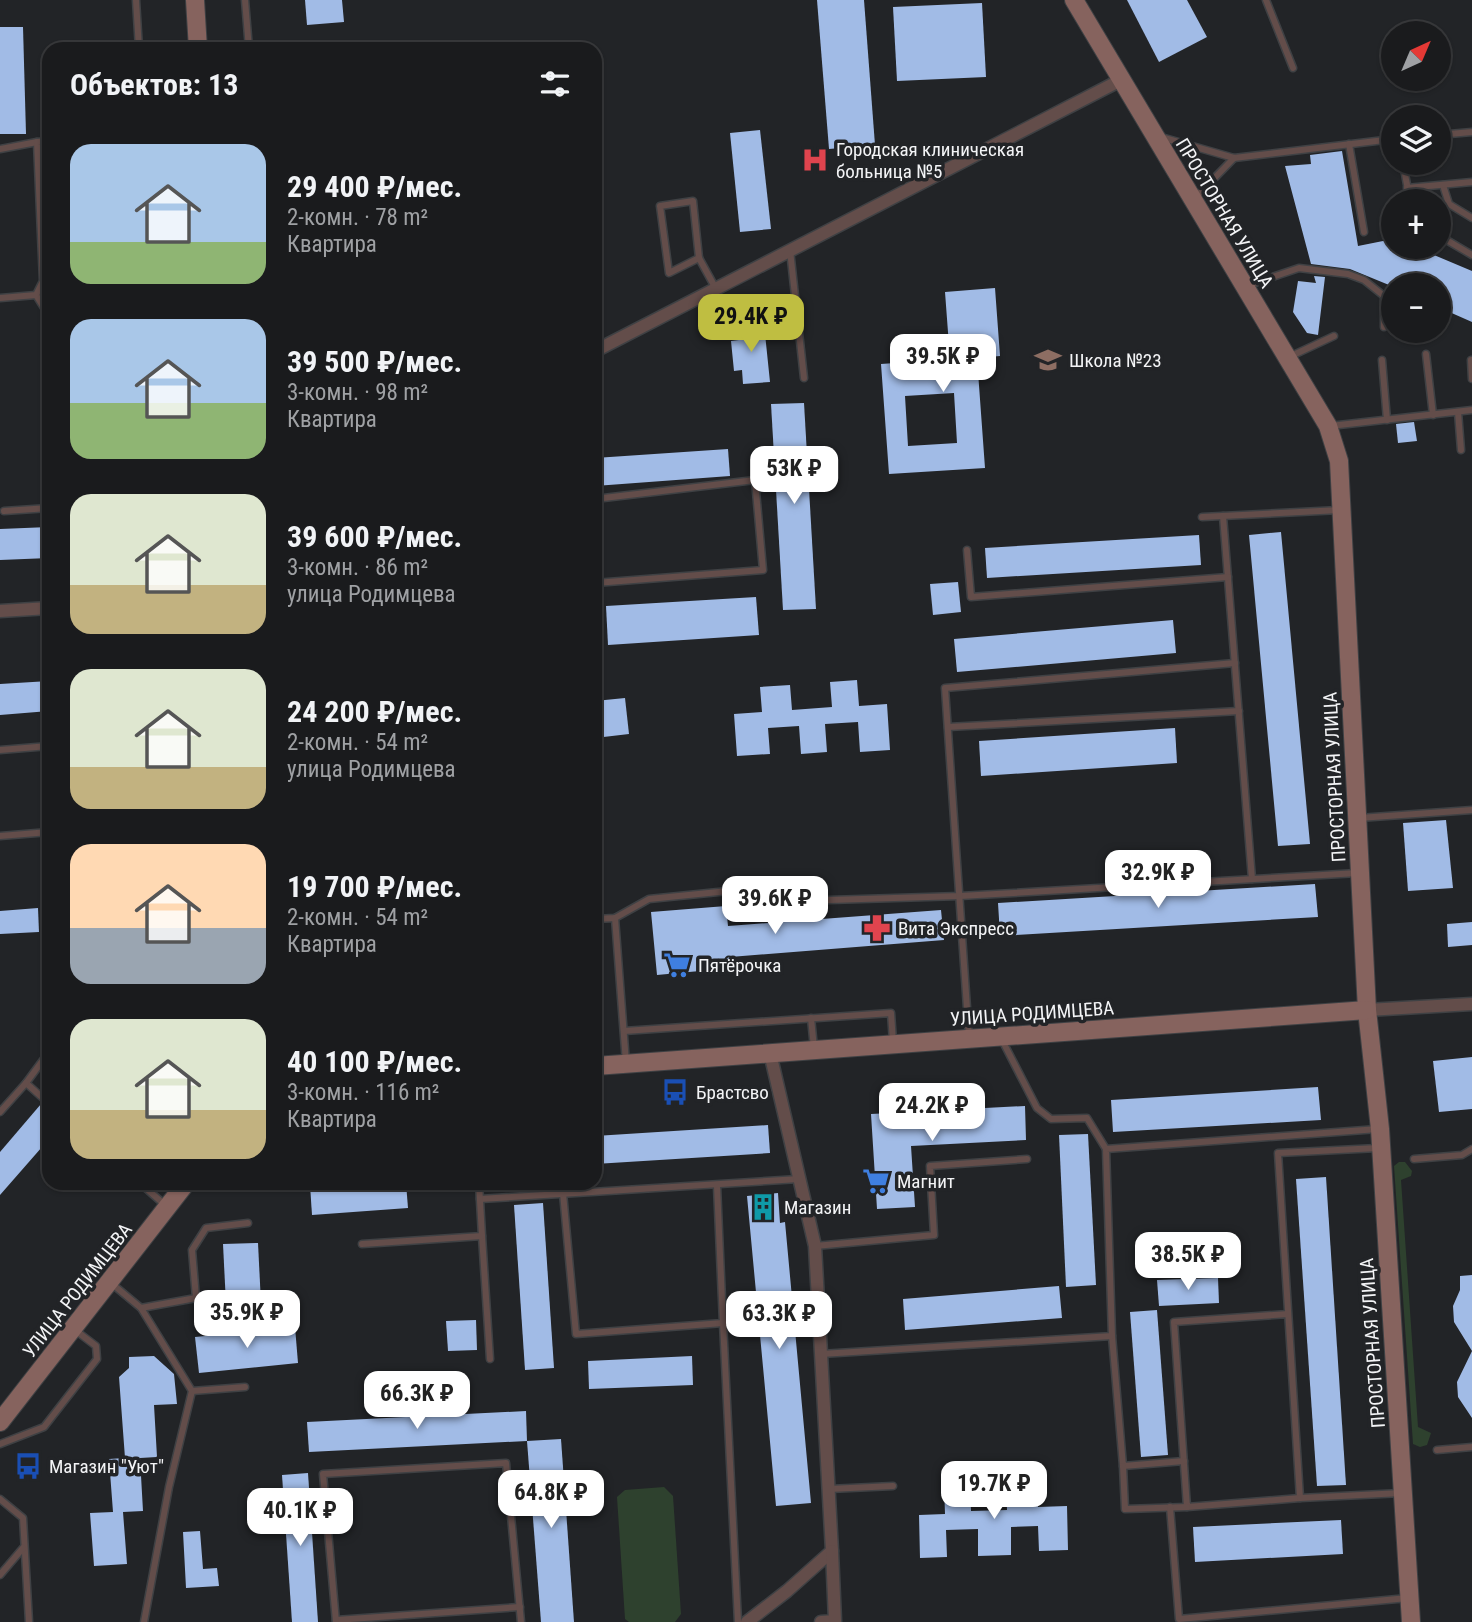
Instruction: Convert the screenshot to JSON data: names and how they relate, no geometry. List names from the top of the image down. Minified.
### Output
{"streets":{"street":["ПРОСТОРНАЯ УЛИЦА","УЛИЦА РОДИМЦЕВА"]},"crossings":[["ПРОСТОРНАЯ УЛИЦА","УЛИЦА РОДИМЦЕВА"]],"places":{"hospital":["Городская клиническая больница №5"],"school or university":["Школа №23"],"pharmacy":["Вита Экспресс"],"supermarket":["Пятёрочка","Магнит"],"bus stop":["Брастсво","Магазин \"Уют\""],"building":["Магазин"]},"north":"top right","page":{"map_buttons":["+","−"],"heading":"Объектов: 13","list":[{"name":"29 400 ₽/мес.","note":"2-комн. · 78 m² · Квартира"},{"name":"39 500 ₽/мес.","note":"3-комн. · 98 m² · Квартира"},{"name":"39 600 ₽/мес.","note":"3-комн. · 86 m² · улица Родимцева"},{"name":"24 200 ₽/мес.","note":"2-комн. · 54 m² · улица Родимцева"},{"name":"19 700 ₽/мес.","note":"2-комн. · 54 m² · Квартира"},{"name":"40 100 ₽/мес.","note":"3-комн. · 116 m² · Квартира"}],"price":["29.4K ₽","39.5K ₽","53K ₽","32.9K ₽","39.6K ₽","24.2K ₽","38.5K ₽","35.9K ₽","63.3K ₽","66.3K ₽","19.7K ₽","64.8K ₽","40.1K ₽"]}}
